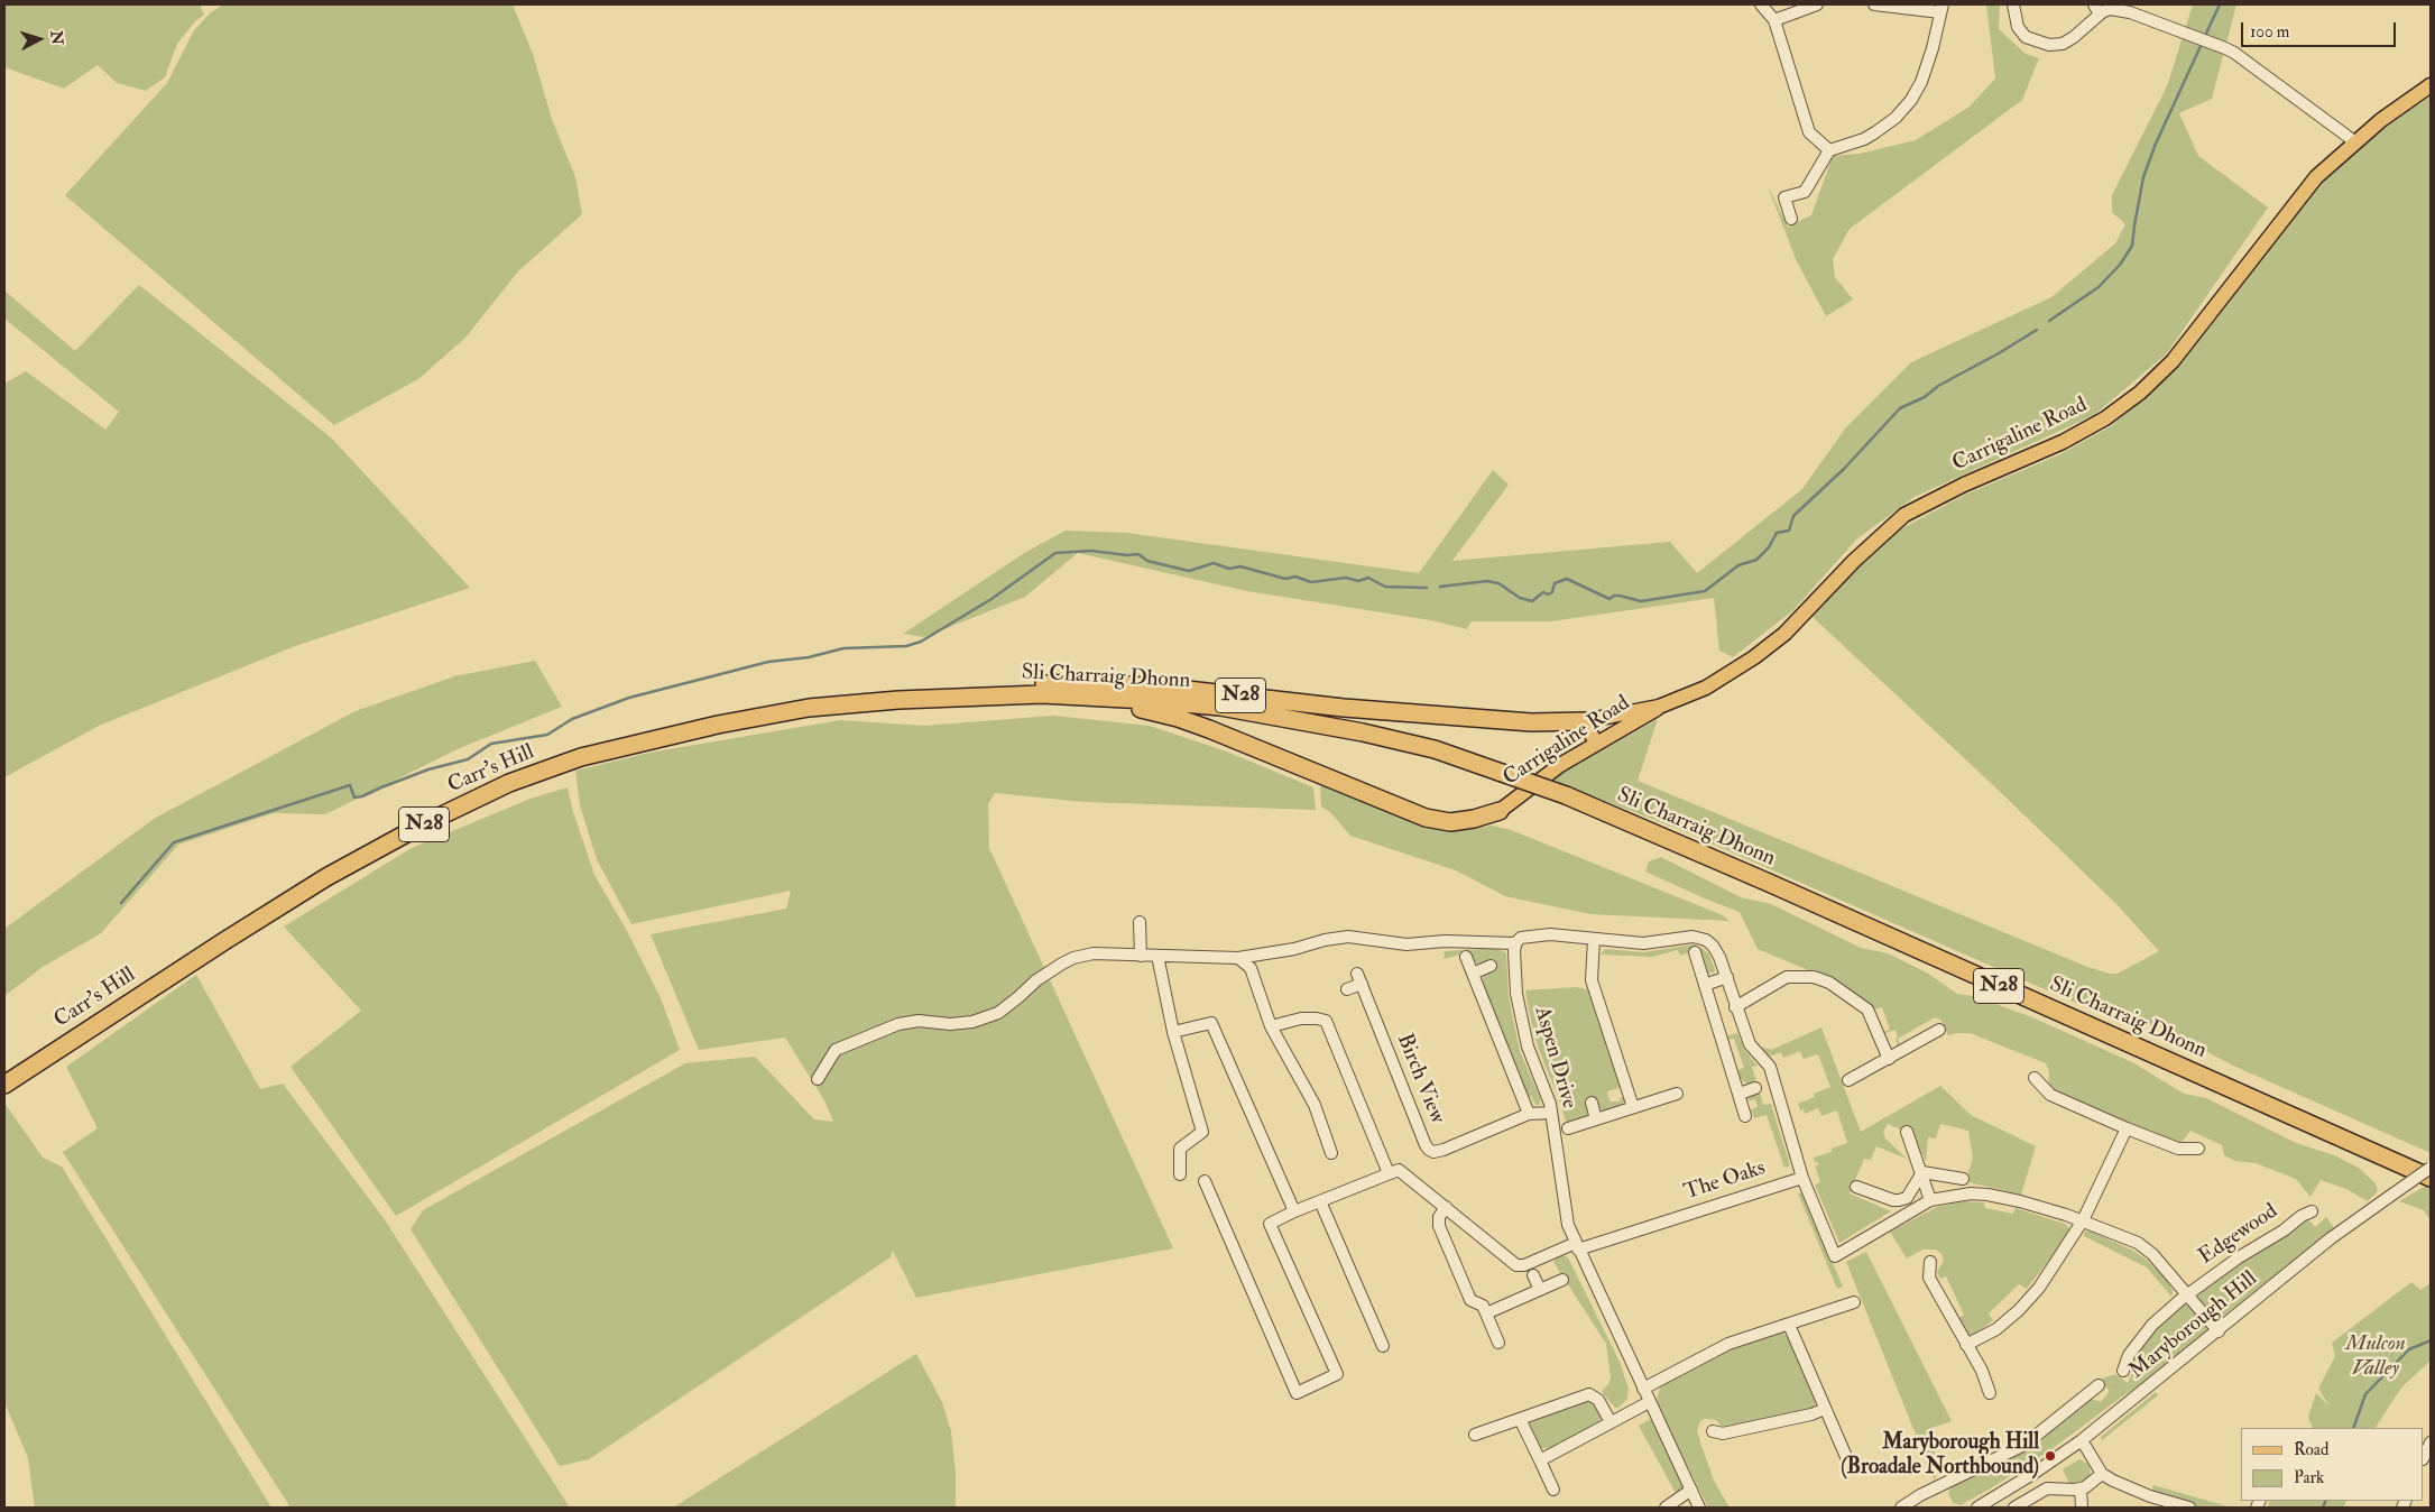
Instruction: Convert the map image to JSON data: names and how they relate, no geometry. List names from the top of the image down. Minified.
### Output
{"streets":{"highway":["Sli Charraig Dhonn","N28","Carr's Hill"],"main road":["Carrigaline Road"],"street":["Aspen Drive","Birch View","The Oaks","Edgewood","Maryborough Hill"]},"crossings":[["Carrigaline Road","N28"],["Sli Charraig Dhonn","N28"],["Sli Charraig Dhonn","Carr's Hill"],["N28","Carr's Hill"],["Aspen Drive","Birch View"],["Aspen Drive","The Oaks"]],"parks":["Mulcon Valley"],"places":["Maryborough Hill (Broadale Northbound)"],"legend":["Road","Park"],"scale_bar":"100 m","north":"right"}
